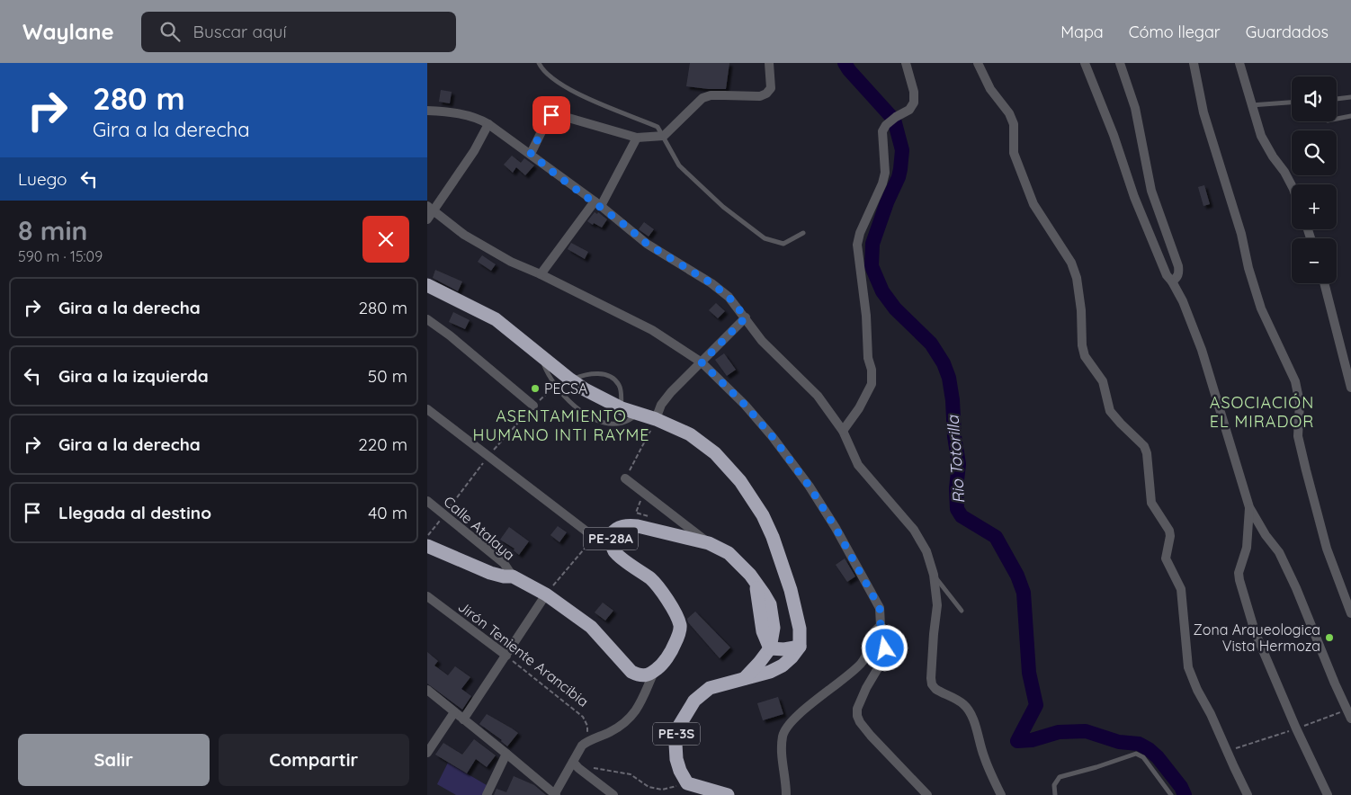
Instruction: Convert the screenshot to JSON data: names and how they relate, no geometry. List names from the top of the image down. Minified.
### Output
{"streets":{"highway":["PE-28A","PE-3S"],"street":["Calle Atalaya","Jirón Teniente Arancibia"]},"districts":["ASOCIACIÓN EL MIRADOR","ASENTAMIENTO HUMANO INTI RAYME"],"water":["Rio Totorilla"],"places":["PECSA","Zona Arqueologica Vista Hermoza"],"page":{"header":"Waylane","search":"Buscar aquí","nav":["Mapa","Cómo llegar","Guardados"],"turn":["280 m","Gira a la derecha"],"map_buttons":["+","−"],"then":"Luego","heading":["8 min","590 m · 15:09"],"list":[{"name":"Gira a la derecha","value":"280 m"},{"name":"Gira a la izquierda","value":"50 m"},{"name":"Gira a la derecha","value":"220 m"},{"name":"Llegada al destino","value":"40 m"}],"buttons":["Salir","Compartir"]}}
